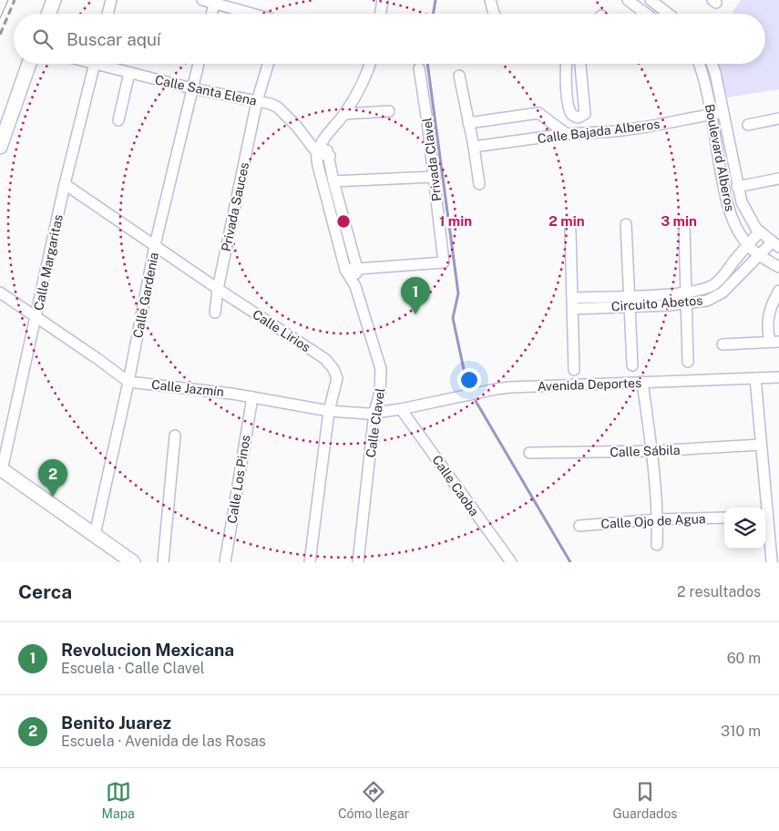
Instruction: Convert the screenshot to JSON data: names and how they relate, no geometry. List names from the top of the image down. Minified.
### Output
{"streets":{"street":["Calle Santa Elena","Calle Bajada Alberos","Boulevard Alberos","Privada Clavel","Privada Sauces","Calle Margaritas","Calle Gardenia","Circuito Abetos","Calle Lirios","Avenida Deportes","Calle Jazmín","Calle Clavel","Calle Sábila","Calle Los Pinos","Calle Caoba","Calle Ojo de Agua"]},"crossings":[["Calle Santa Elena","Privada Sauces"],["Calle Santa Elena","Calle Gardenia"],["Calle Santa Elena","Calle Clavel"],["Calle Bajada Alberos","Boulevard Alberos"],["Boulevard Alberos","Circuito Abetos"],["Privada Clavel","Calle Clavel"],["Privada Sauces","Calle Lirios"],["Calle Margaritas","Calle Lirios"],["Calle Margaritas","Calle Jazmín"],["Calle Gardenia","Calle Lirios"],["Calle Gardenia","Calle Jazmín"],["Calle Lirios","Calle Jazmín"],["Avenida Deportes","Calle Jazmín"],["Avenida Deportes","Calle Caoba"],["Calle Jazmín","Calle Clavel"],["Calle Jazmín","Calle Los Pinos"],["Calle Jazmín","Calle Caoba"]],"page":{"search":"Buscar aquí","pins":["1","2"],"heading":["Cerca","2 resultados"],"list":[{"mark":"1","name":"Revolucion Mexicana","note":"Escuela · Calle Clavel","value":"60 m"},{"mark":"2","name":"Benito Juarez","note":"Escuela · Avenida de las Rosas","value":"310 m"}],"nav":["Mapa","Cómo llegar","Guardados"]},"rings":["1 min","2 min","3 min"]}
